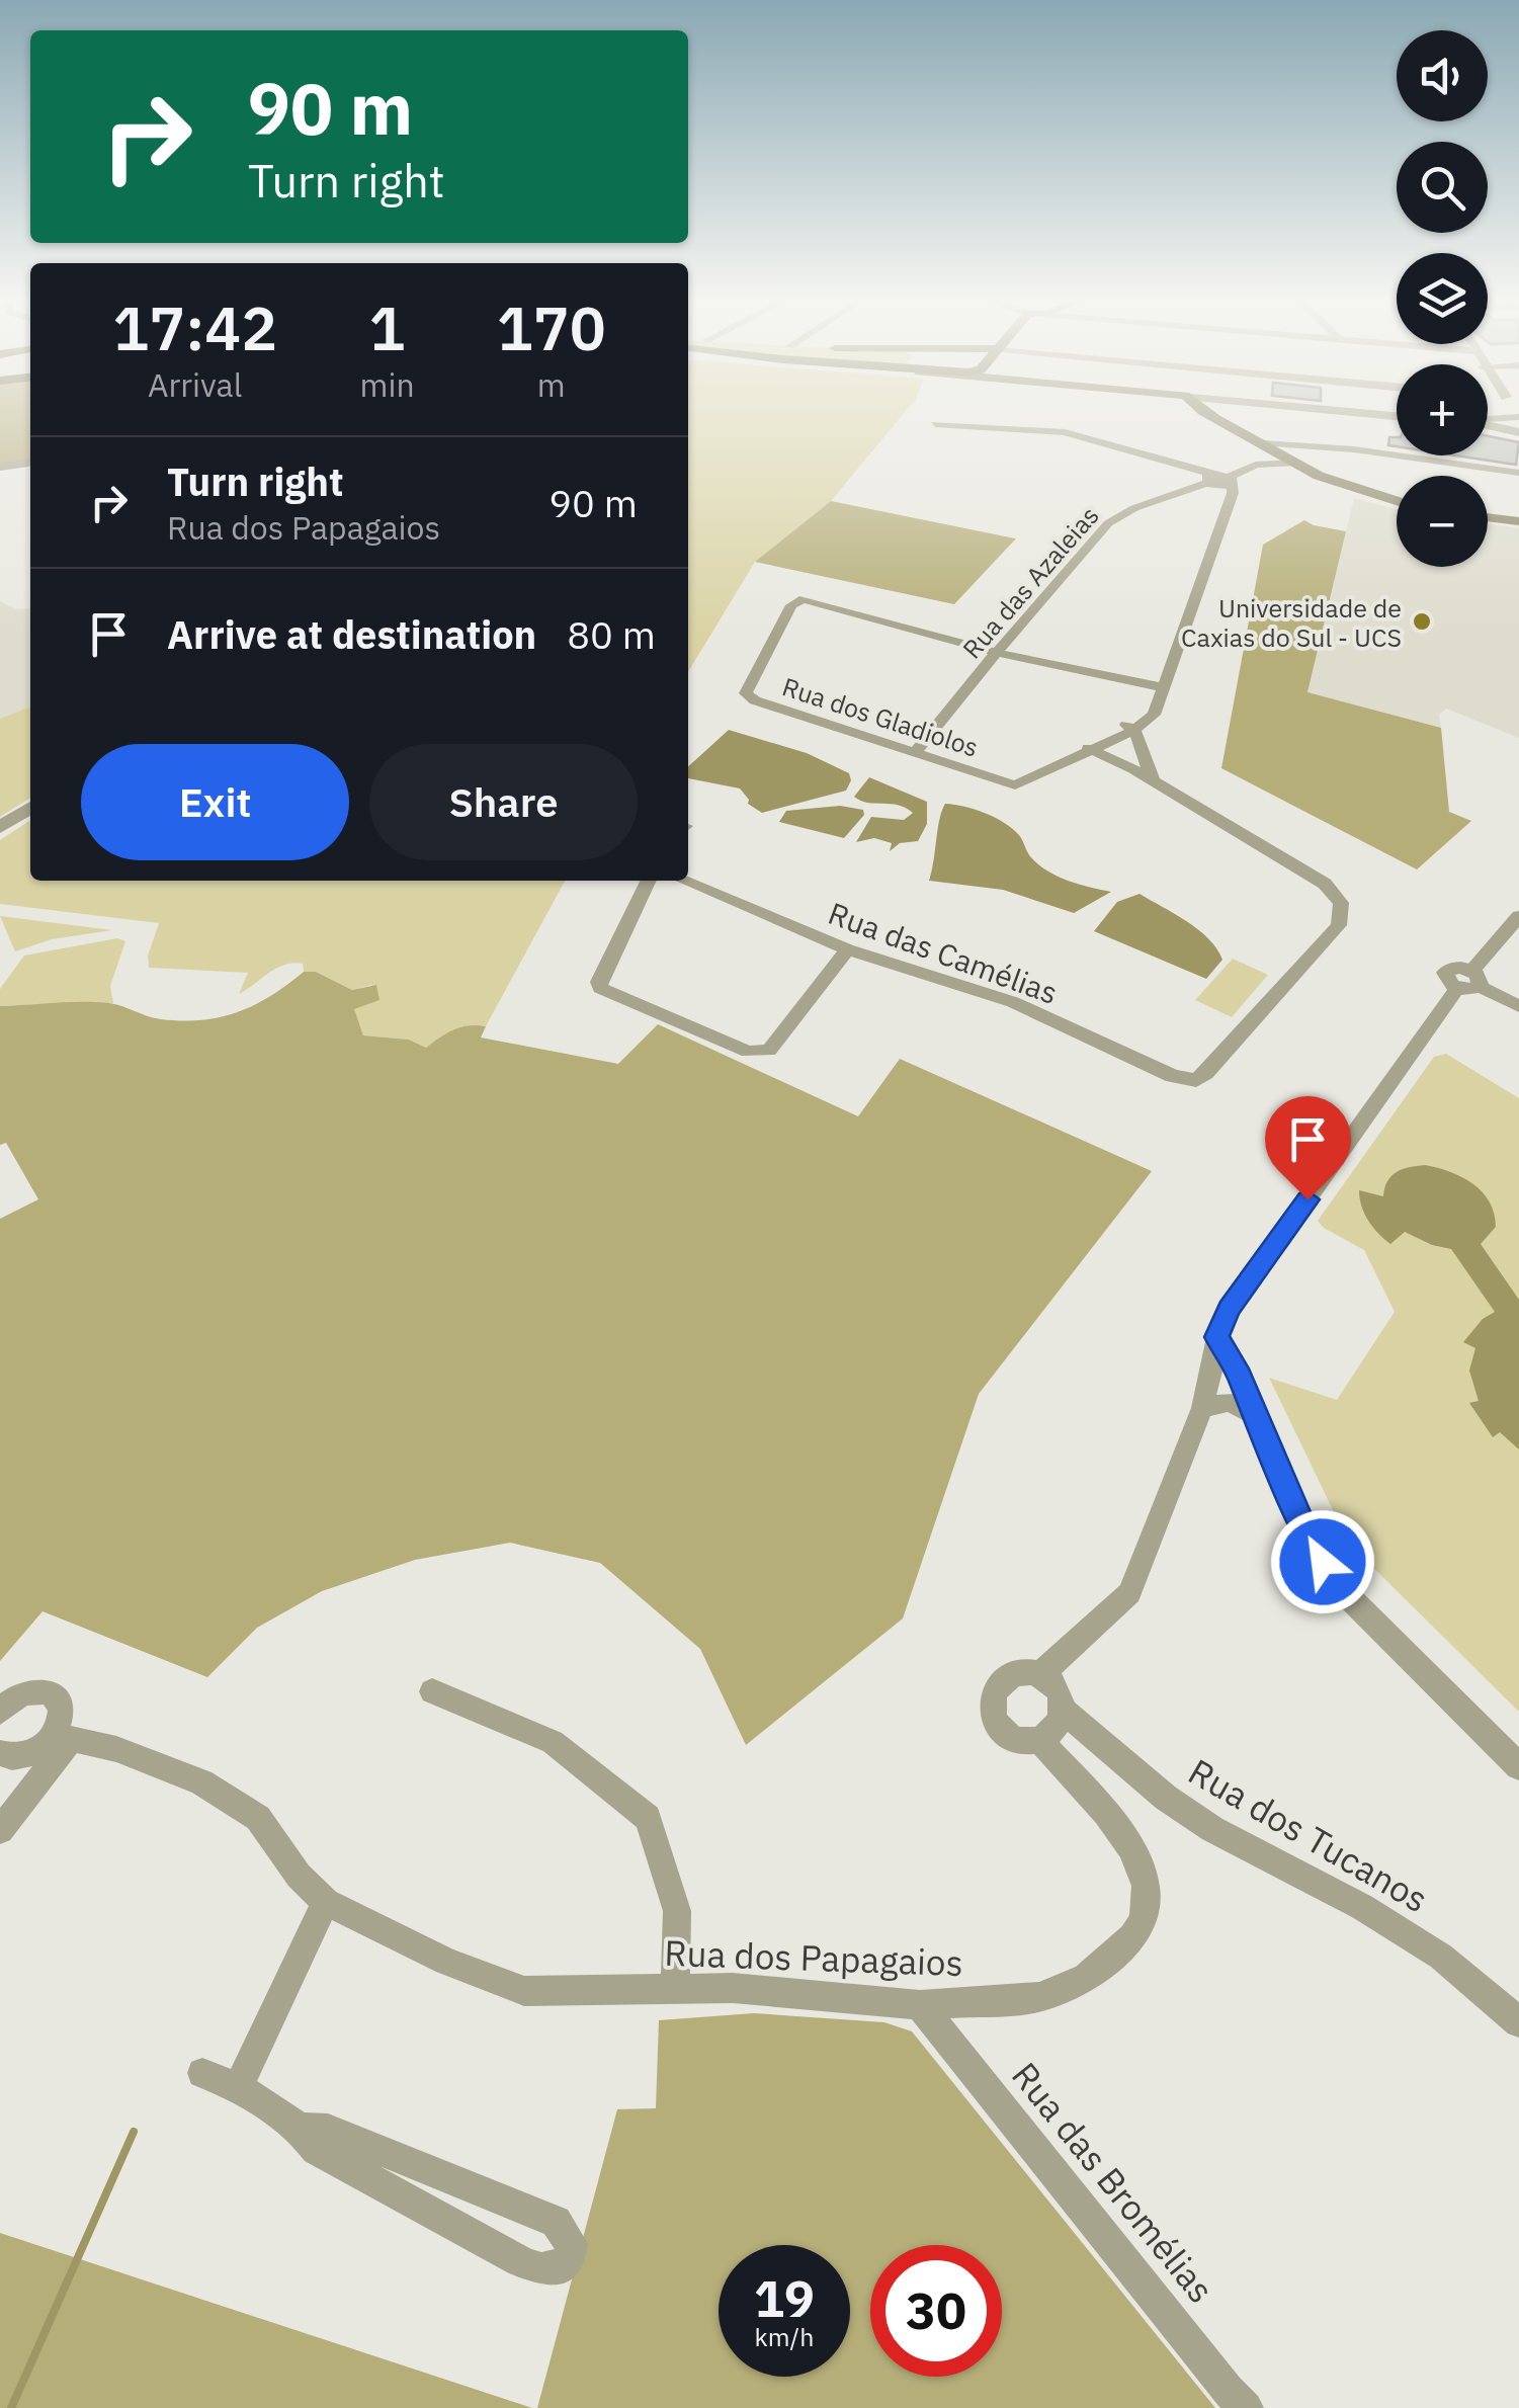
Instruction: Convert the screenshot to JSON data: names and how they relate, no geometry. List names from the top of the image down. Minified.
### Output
{"streets":{"street":["Rua das Azaleias","Rua dos Gladiolos","Rua das Camélias","Rua dos Tucanos","Rua dos Papagaios","Rua das Bromélias"]},"crossings":[["Rua das Azaleias","Rua dos Gladiolos"],["Rua dos Tucanos","Rua dos Papagaios"],["Rua dos Papagaios","Rua das Bromélias"]],"places":["Universidade de Caxias do Sul - UCS"],"page":{"map_buttons":["+","−"],"turn":["90 m","Turn right"],"eta":["17:42","Arrival","1","min","170","m"],"list":[{"name":"Turn right","note":"Rua dos Papagaios","value":"90 m"},{"name":"Arrive at destination","value":"80 m"}],"buttons":["Exit","Share"],"speed":"19 km/h","limit":"30"}}
